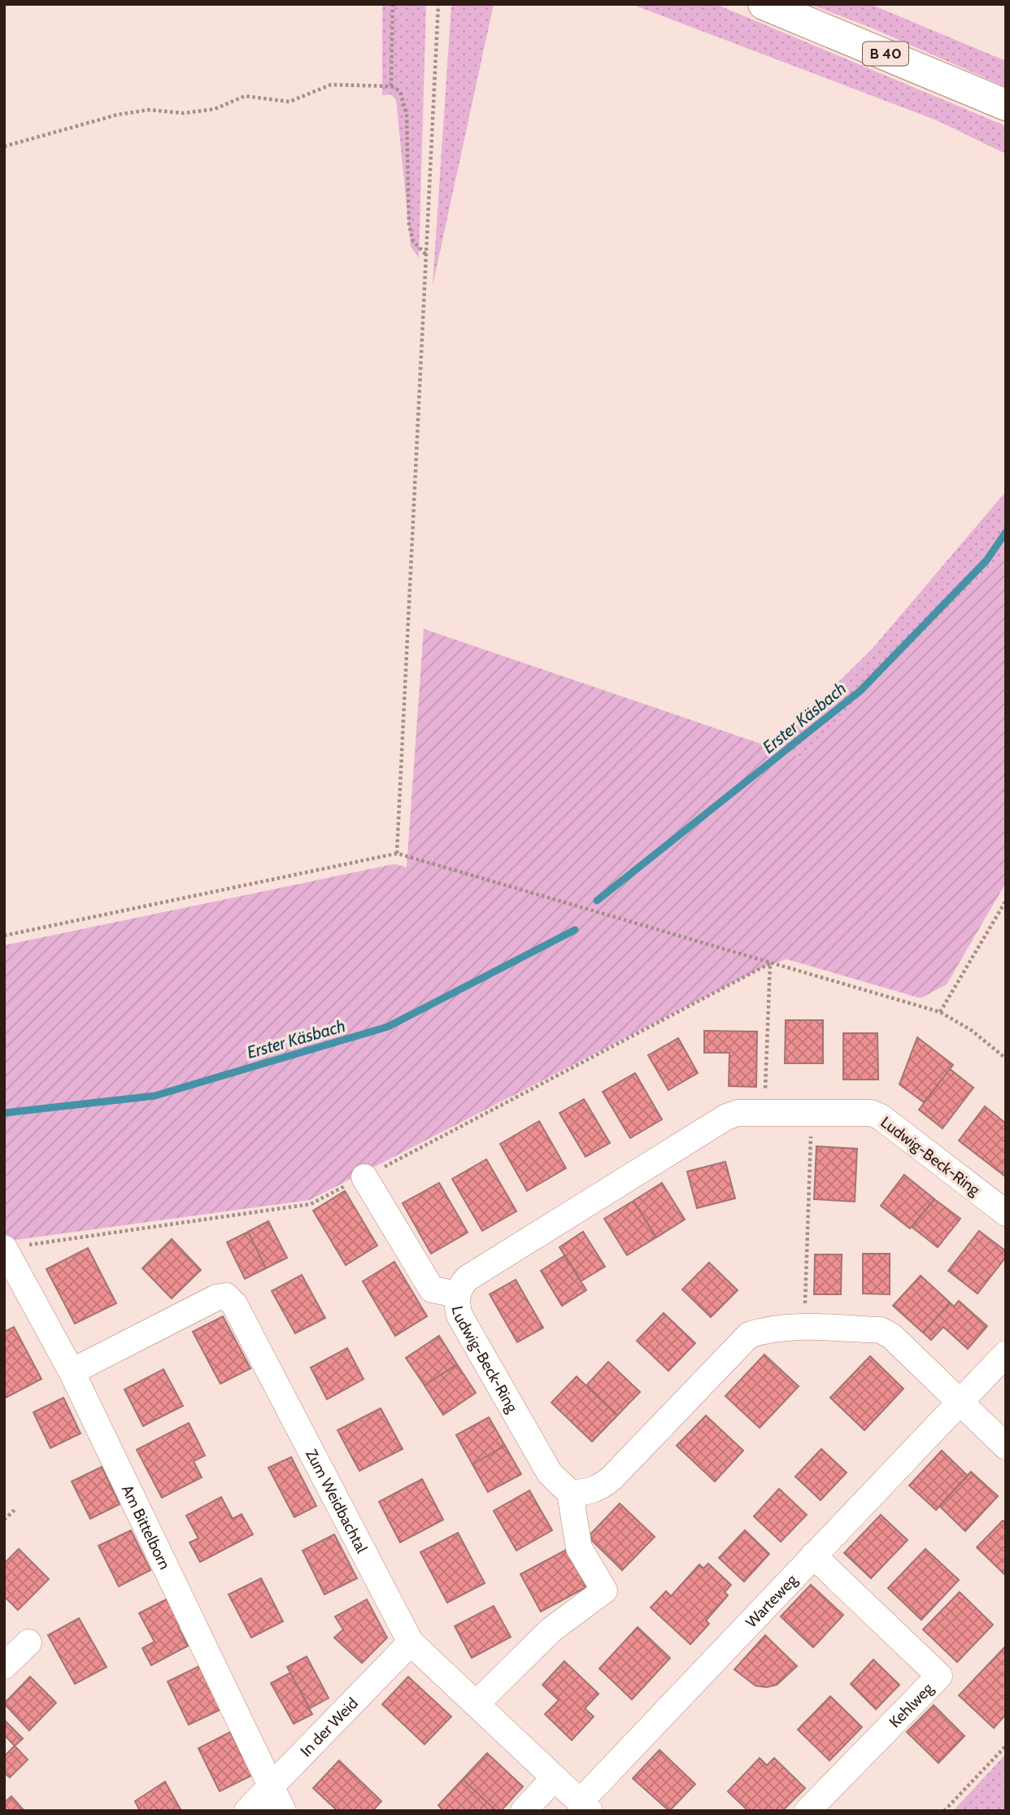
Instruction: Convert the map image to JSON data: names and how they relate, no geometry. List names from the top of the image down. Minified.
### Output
{"streets":{"main road":["B 40"],"street":["Ludwig-Beck-Ring","Zum Weidbachtal","Am Bittelborn","Warteweg","Kehlweg","In der Weid"]},"crossings":[["Zum Weidbachtal","Am Bittelborn"],["Zum Weidbachtal","Warteweg"],["Zum Weidbachtal","In der Weid"],["Am Bittelborn","In der Weid"],["Warteweg","Kehlweg"]],"water":["Erster Käsbach"]}
